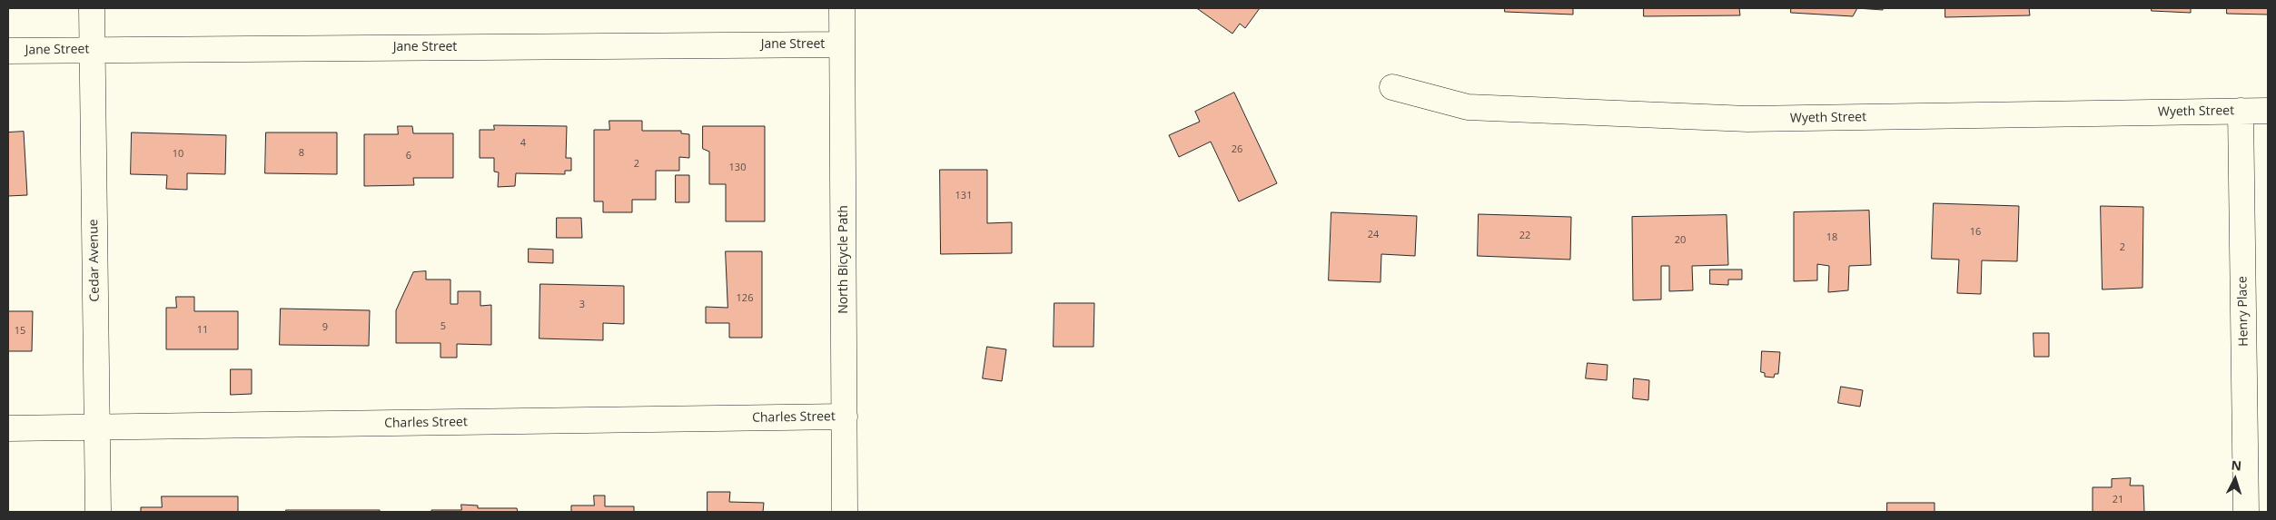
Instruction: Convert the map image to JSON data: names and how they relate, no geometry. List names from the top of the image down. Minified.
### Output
{"streets":{"street":["Jane Street","Wyeth Street","North Bicycle Path","Cedar Avenue","Henry Place","Charles Street"]},"crossings":[["Jane Street","North Bicycle Path"],["Jane Street","Cedar Avenue"],["Wyeth Street","Henry Place"],["North Bicycle Path","Charles Street"],["Cedar Avenue","Charles Street"]],"house_numbers":["4","26","8","10","6","2","130","131","16","24","22","18","20","2","126","3","5","9","11","15","21"],"north":"top"}
